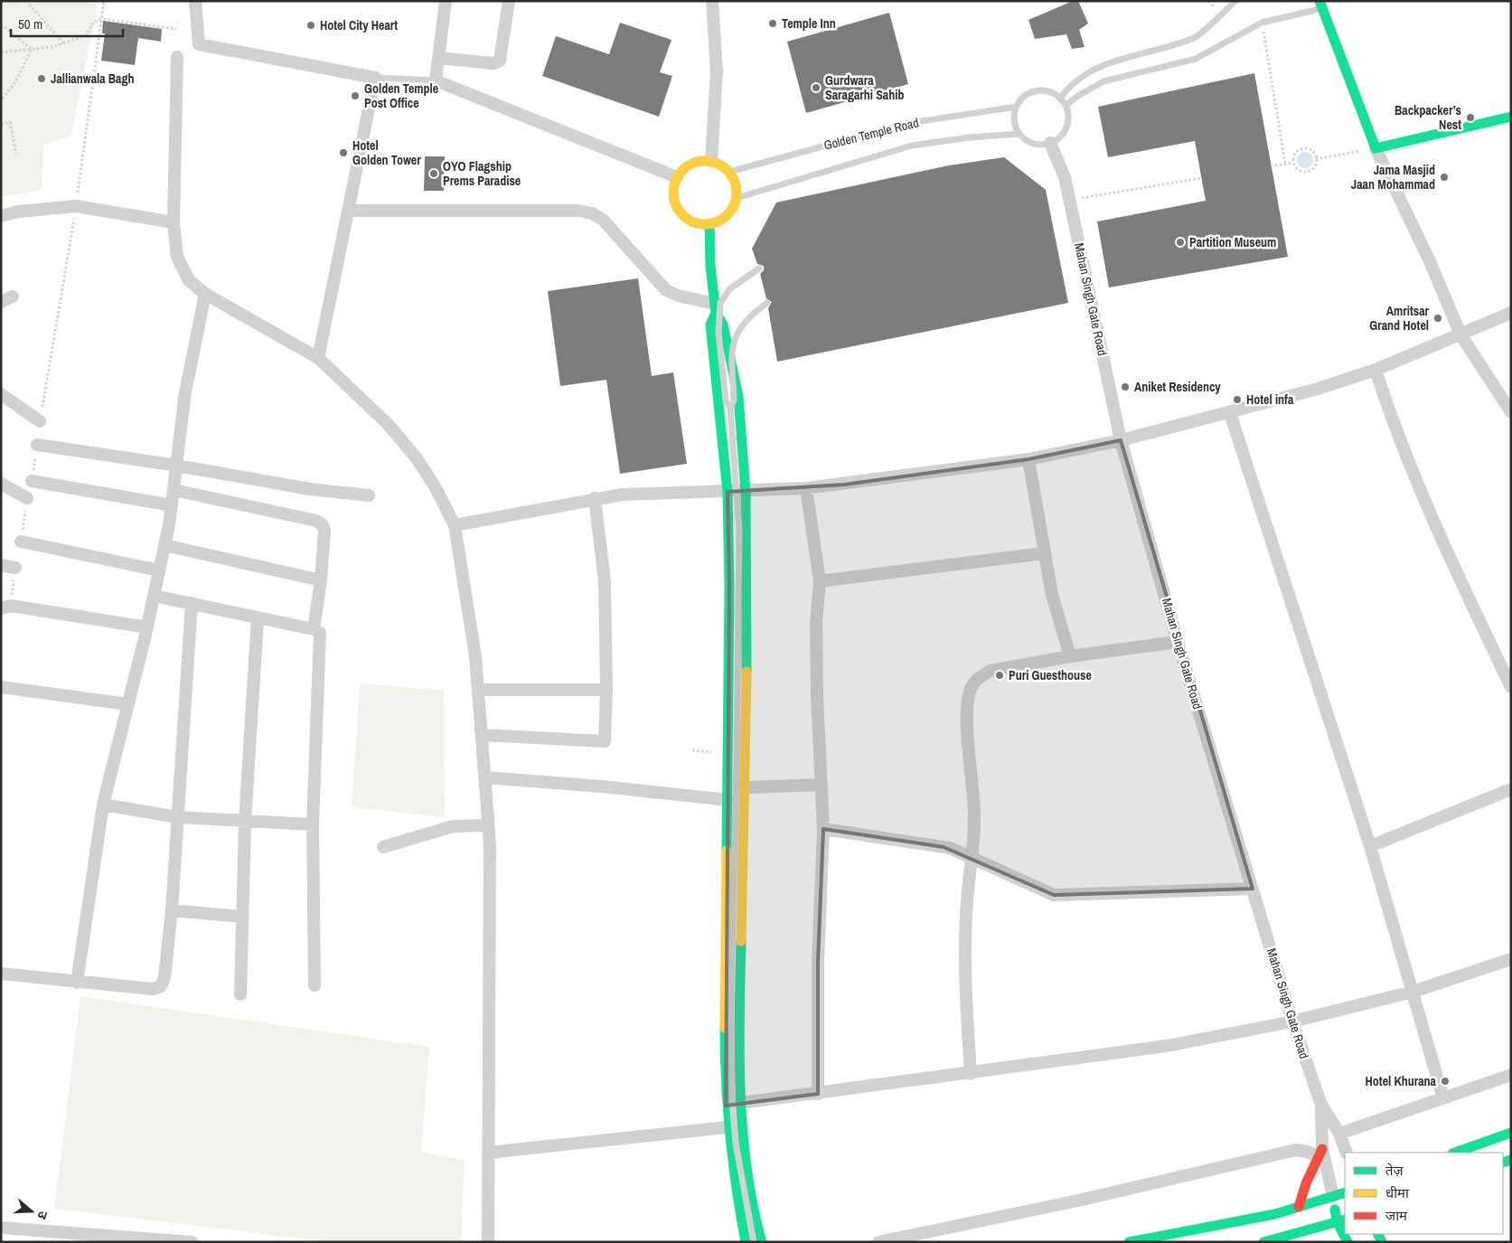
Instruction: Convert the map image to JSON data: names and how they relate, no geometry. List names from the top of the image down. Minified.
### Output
{"streets":{"street":["Mahan Singh Gate Road"],"lane":["Golden Temple Road"]},"crossings":[["Golden Temple Road","Mahan Singh Gate Road"]],"places":["Temple Inn","Hotel City Heart","Jallianwala Bagh","Gurdwara Saragarhi Sahib","Golden Temple Post Office","Backpacker’s Nest","Hotel Golden Tower","OYO Flagship Prems Paradise","Jama Masjid Jaan Mohammad","Partition Museum","Amritsar Grand Hotel","Aniket Residency","Hotel infa","Puri Guesthouse","Hotel Khurana"],"legend":["तेज़","धीमा","जाम"],"scale_bar":"50 m","north":"right"}
